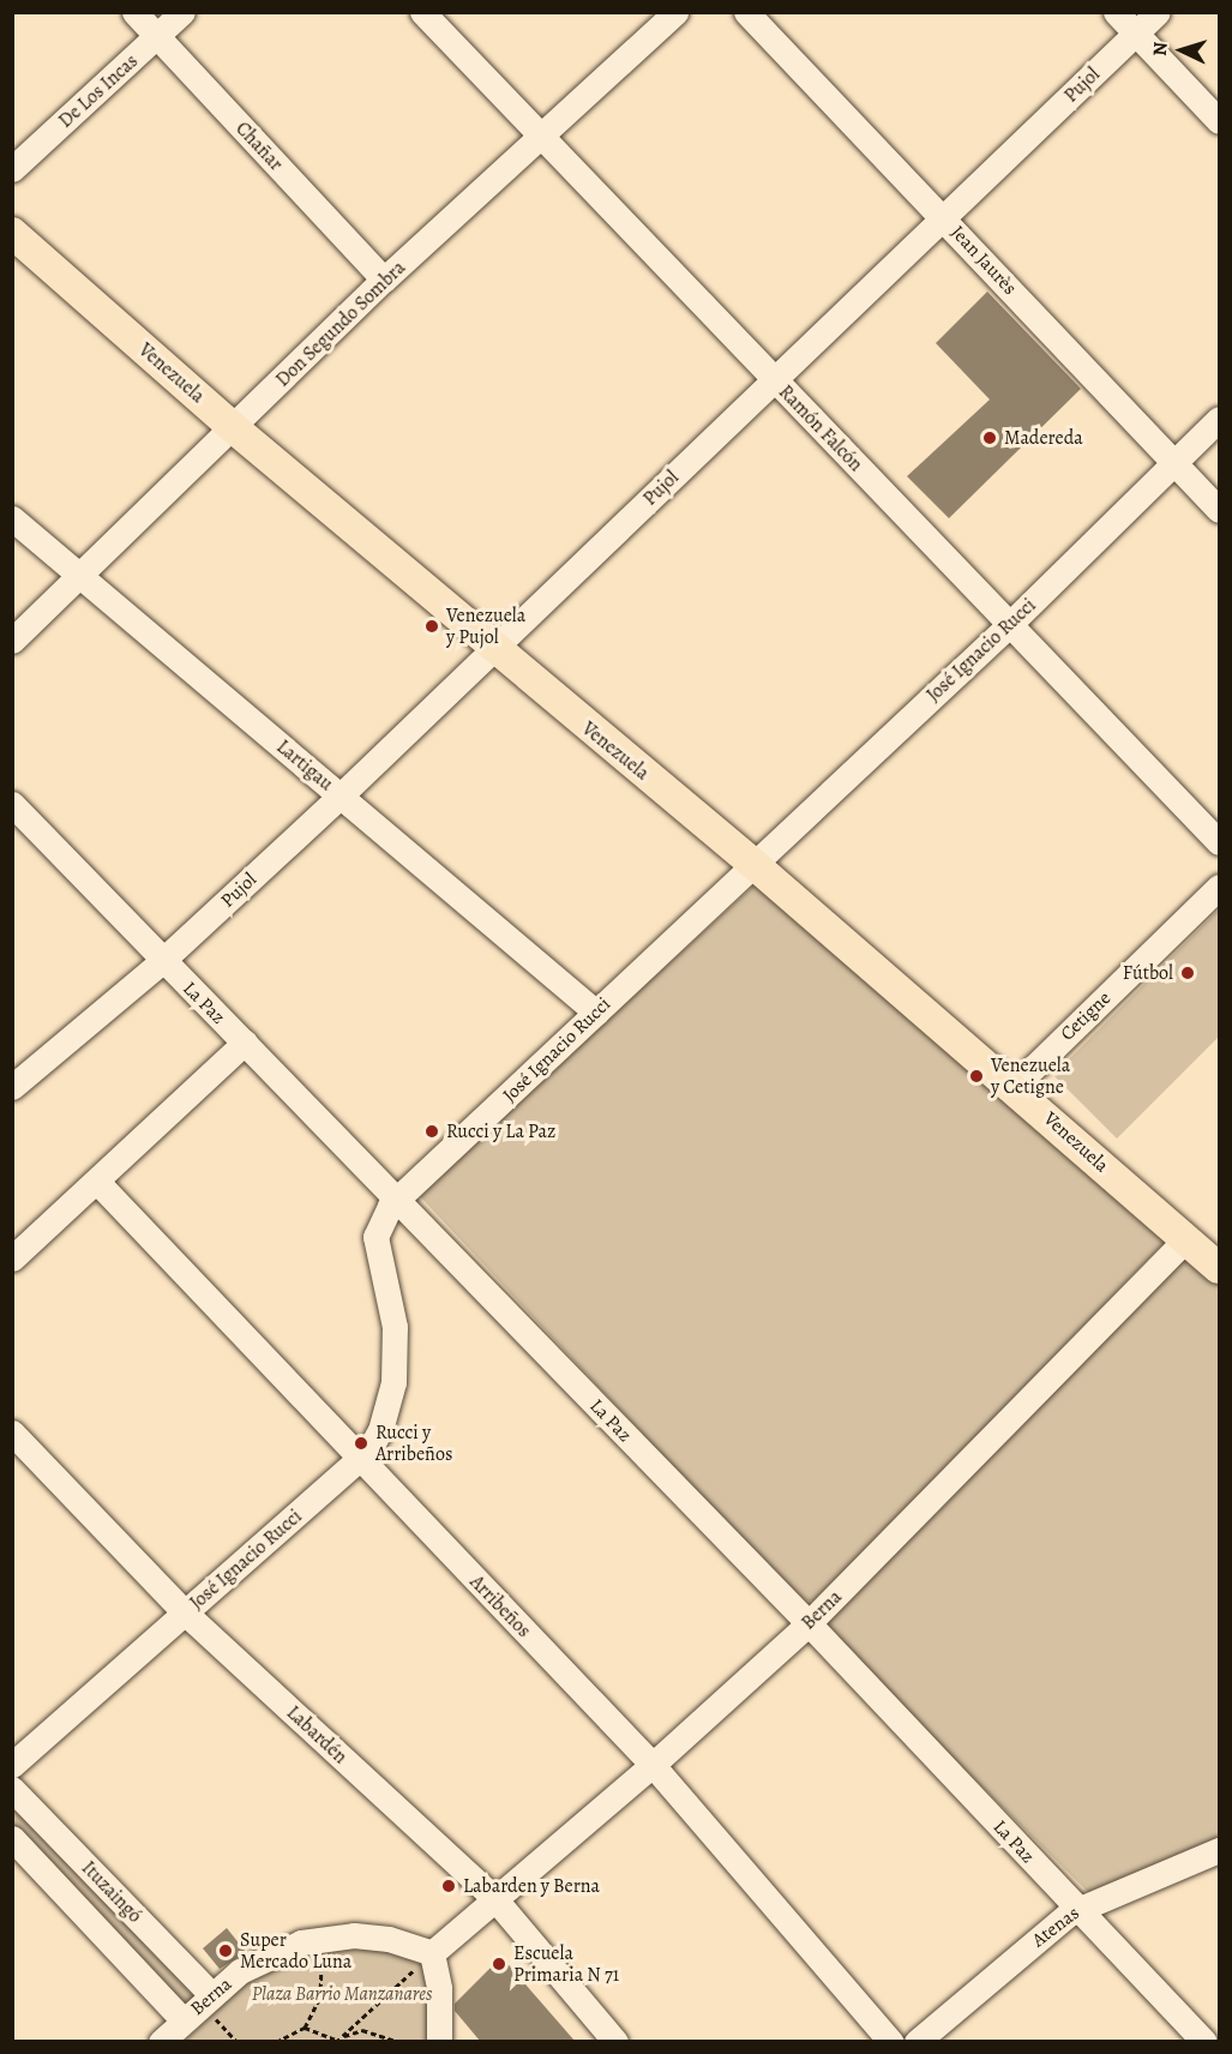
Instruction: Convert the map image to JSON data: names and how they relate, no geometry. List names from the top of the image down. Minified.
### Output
{"streets":{"main road":["Venezuela"],"street":["Pujol","De Los Incas","Chañar","Jean Jaurès","Don Segundo Sombra","Ramón Falcón","José Ignacio Rucci","Lartigau","La Paz","Cetigne","Arribeños","Berna","Labardén","Ituzaingó","Atenas"]},"crossings":[["Pujol","Jean Jaurès"],["Pujol","Venezuela"],["Pujol","Ramón Falcón"],["Pujol","Lartigau"],["Pujol","La Paz"],["De Los Incas","Chañar"],["Chañar","Don Segundo Sombra"],["Jean Jaurès","José Ignacio Rucci"],["Don Segundo Sombra","Venezuela"],["Don Segundo Sombra","Ramón Falcón"],["Don Segundo Sombra","Lartigau"],["Venezuela","José Ignacio Rucci"],["Venezuela","Cetigne"],["Venezuela","Berna"],["Ramón Falcón","José Ignacio Rucci"],["José Ignacio Rucci","Lartigau"],["José Ignacio Rucci","La Paz"],["José Ignacio Rucci","Arribeños"],["José Ignacio Rucci","Labardén"],["La Paz","Berna"],["La Paz","Atenas"],["Arribeños","Berna"],["Berna","Labardén"],["Berna","Ituzaingó"]],"parks":["Plaza Barrio Manzanares"],"places":["Madereda","Venezuela y Pujol","Fútbol","Venezuela y Cetigne","Rucci y La Paz","Rucci y Arribeños","Labarden y Berna","Super Mercado Luna","Escuela Primaria N 71"],"north":"left"}
